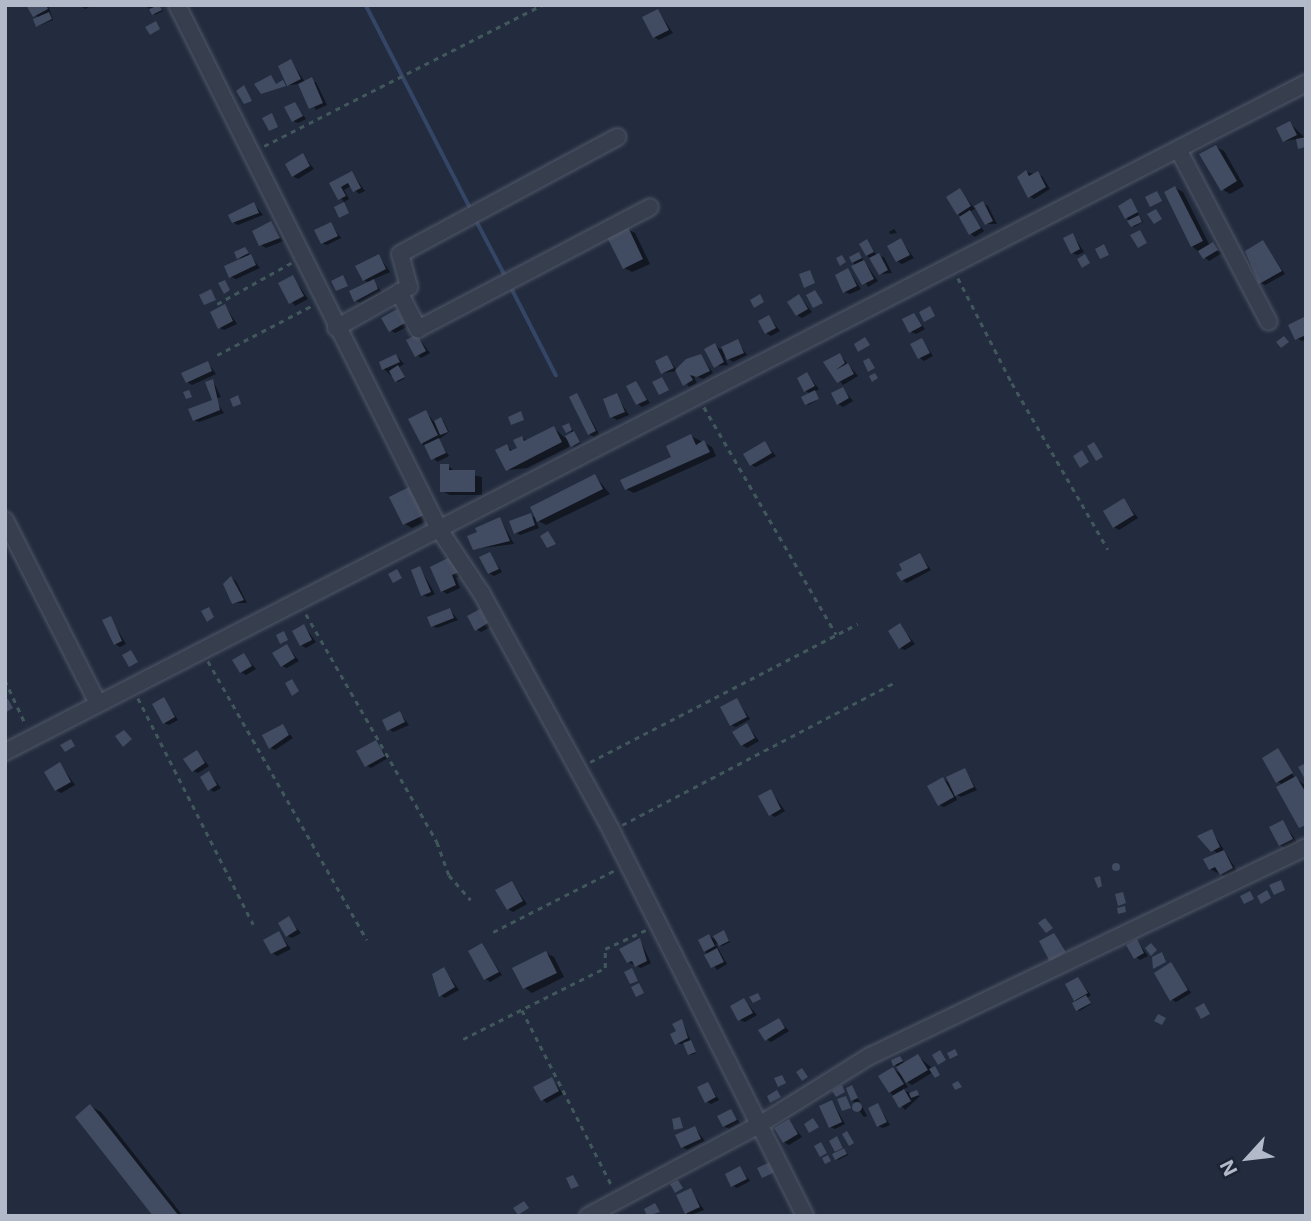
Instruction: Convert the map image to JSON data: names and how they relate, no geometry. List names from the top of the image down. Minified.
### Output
{"north":"bottom left"}
